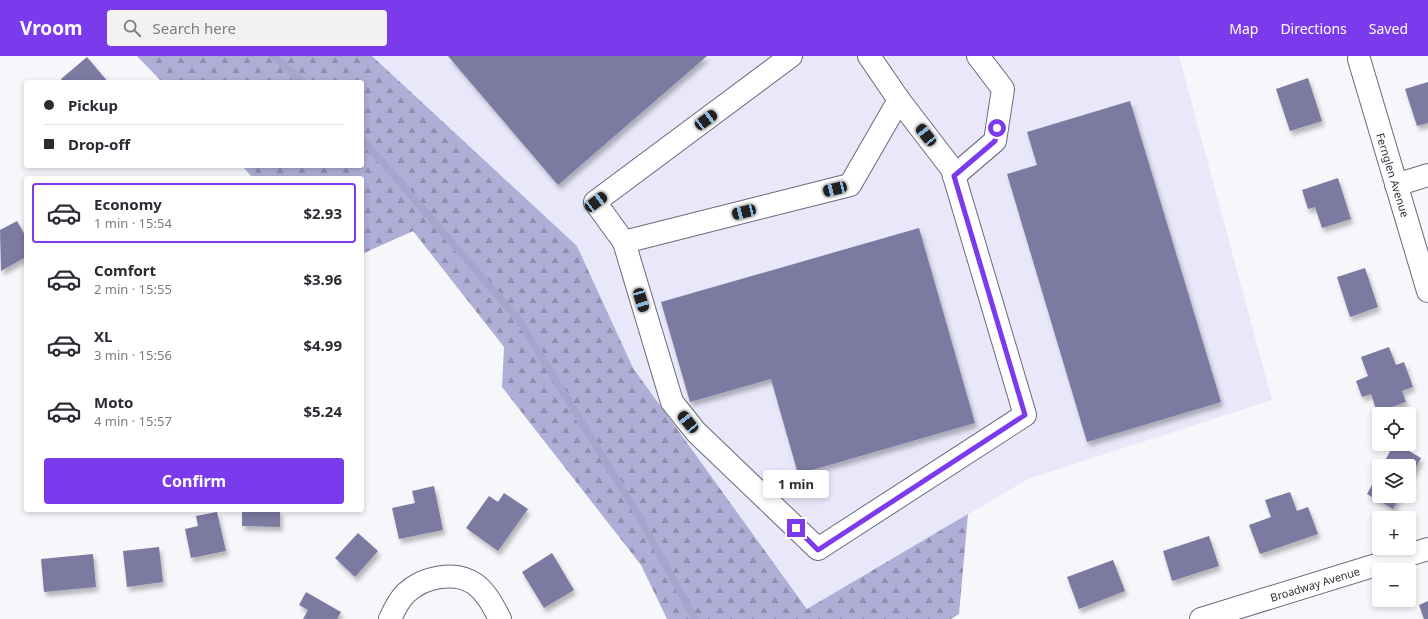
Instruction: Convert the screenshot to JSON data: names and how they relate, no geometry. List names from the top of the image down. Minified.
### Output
{"streets":{"street":["Fernglen Avenue","Broadway Avenue"]},"page":{"header":"Vroom","search":"Search here","nav":["Map","Directions","Saved"],"banner":["Pickup","Drop-off"],"list":[{"name":"Economy","note":"1 min · 15:54","value":"$2.93"},{"name":"Comfort","note":"2 min · 15:55","value":"$3.96"},{"name":"XL","note":"3 min · 15:56","value":"$4.99"},{"name":"Moto","note":"4 min · 15:57","value":"$5.24"}],"map_buttons":["+","−"],"buttons":"Confirm","bubble":"1 min"}}
